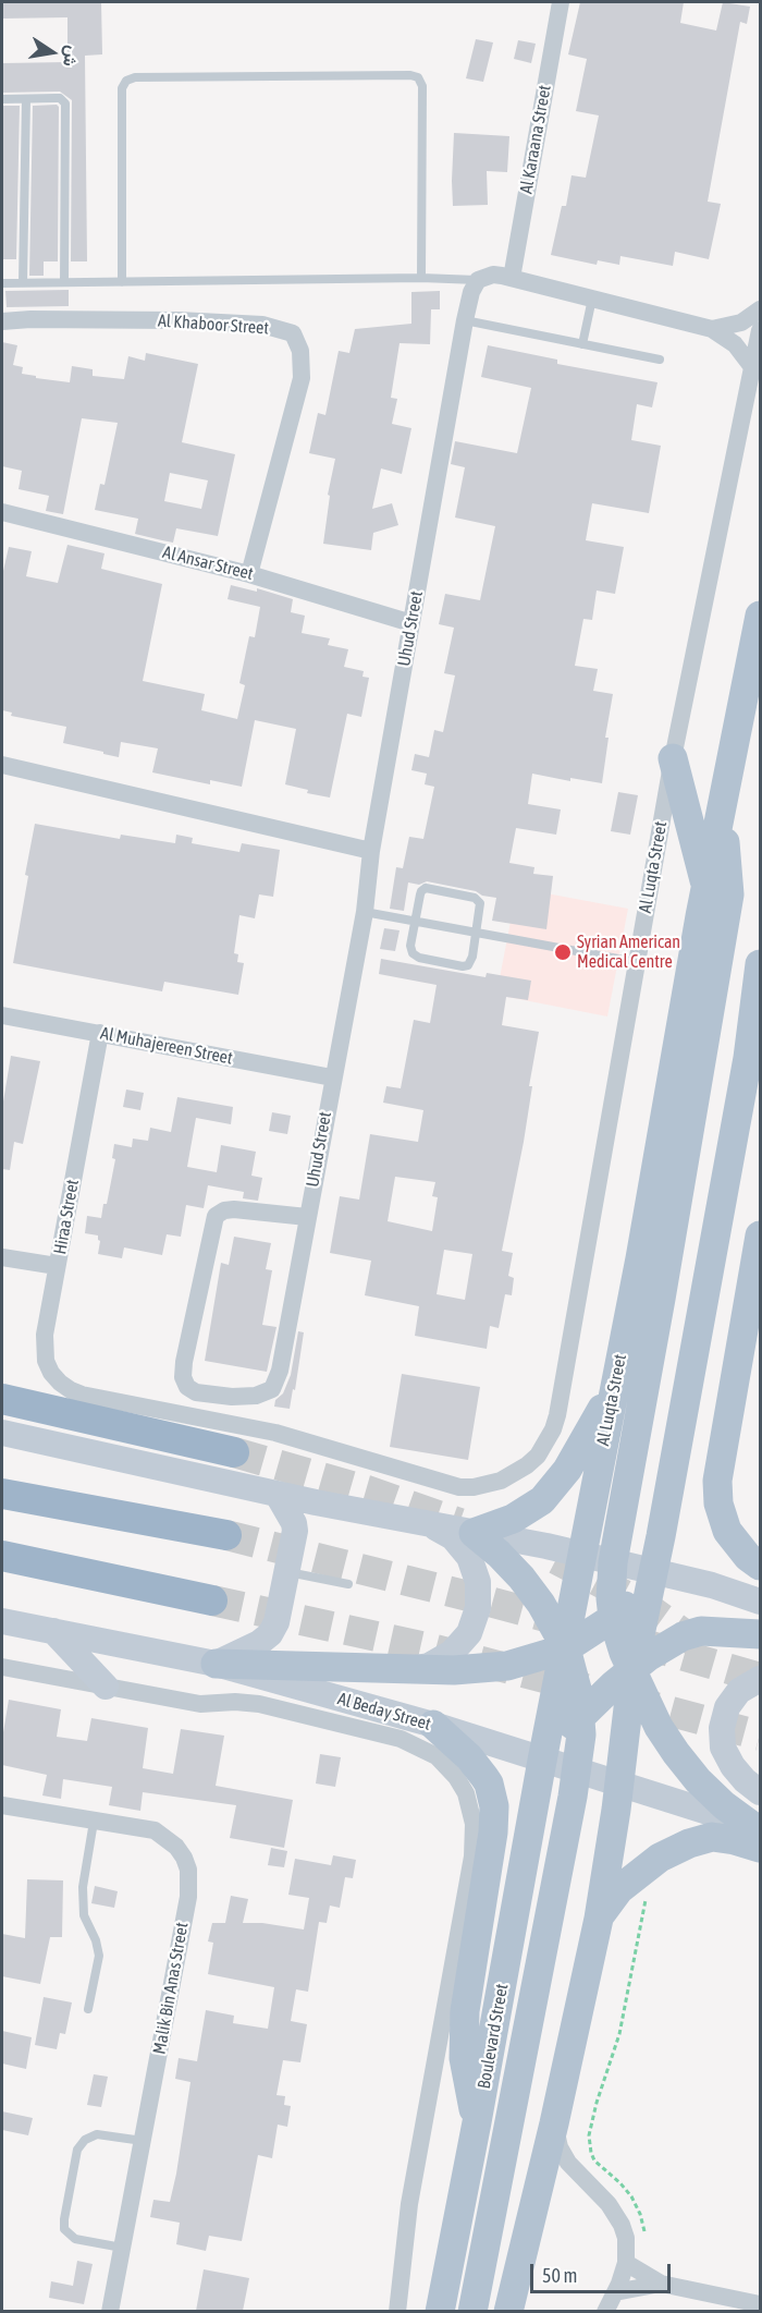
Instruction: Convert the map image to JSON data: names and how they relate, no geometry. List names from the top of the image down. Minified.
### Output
{"streets":{"main road":["Al Luqta Street","Al Beday Street","Boulevard Street"],"street":["Al Karaana Street","Al Khaboor Street","Al Ansar Street","Uhud Street","Al Muhajereen Street","Hiraa Street","Malik Bin Anas Street"]},"crossings":[["Al Khaboor Street","Al Ansar Street"],["Al Ansar Street","Uhud Street"],["Uhud Street","Al Muhajereen Street"],["Al Luqta Street","Hiraa Street"],["Al Luqta Street","Al Beday Street"],["Al Luqta Street","Boulevard Street"],["Al Muhajereen Street","Hiraa Street"],["Al Beday Street","Boulevard Street"]],"places":["Syrian American Medical Centre"],"scale_bar":"50 m","north":"right"}
